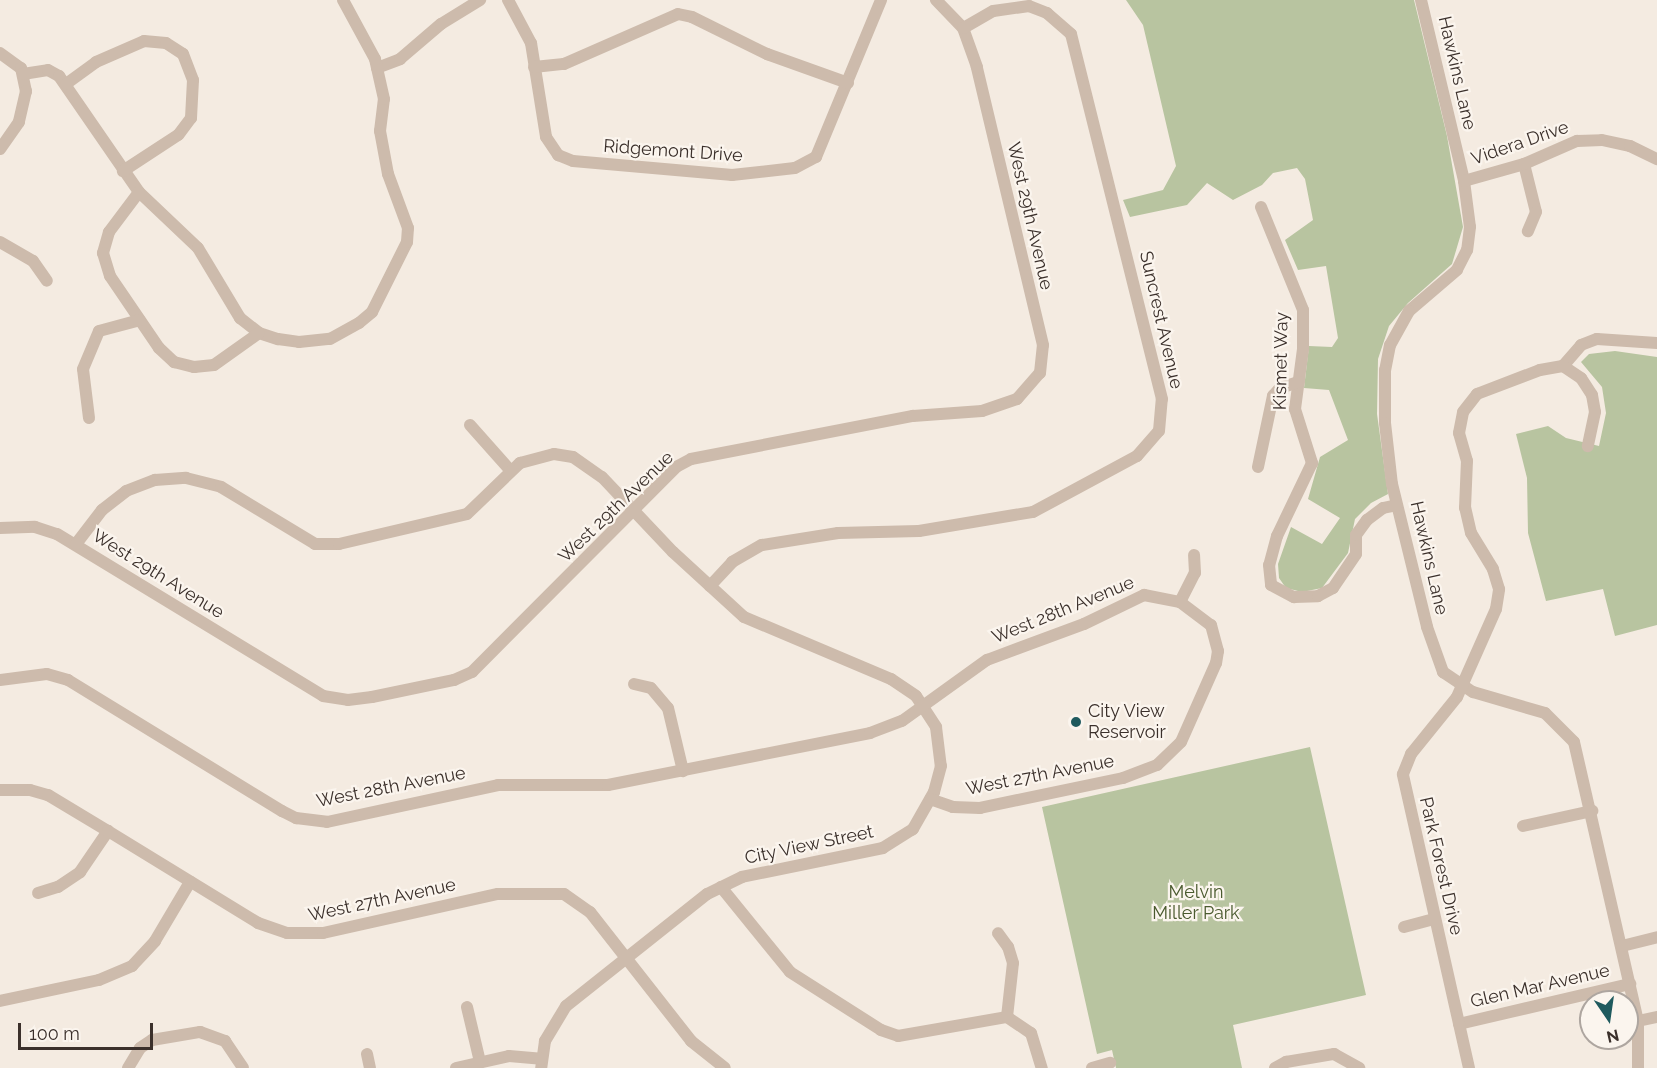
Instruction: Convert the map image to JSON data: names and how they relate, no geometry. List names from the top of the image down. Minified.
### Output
{"streets":{"street":["Hawkins Lane","Videra Drive","Ridgemont Drive","West 29th Avenue","Suncrest Avenue","Kismet Way","West 28th Avenue","West 27th Avenue","City View Street","Park Forest Drive","Glen Mar Avenue"]},"crossings":[["Hawkins Lane","Videra Drive"],["Hawkins Lane","Kismet Way"],["Hawkins Lane","Park Forest Drive"],["Hawkins Lane","Glen Mar Avenue"],["West 29th Avenue","Suncrest Avenue"],["West 29th Avenue","City View Street"],["Suncrest Avenue","City View Street"],["West 28th Avenue","West 27th Avenue"],["West 28th Avenue","City View Street"],["West 27th Avenue","City View Street"],["Park Forest Drive","Glen Mar Avenue"]],"parks":["Melvin Miller Park"],"places":["City View Reservoir"],"scale_bar":"100 m","north":"bottom"}
